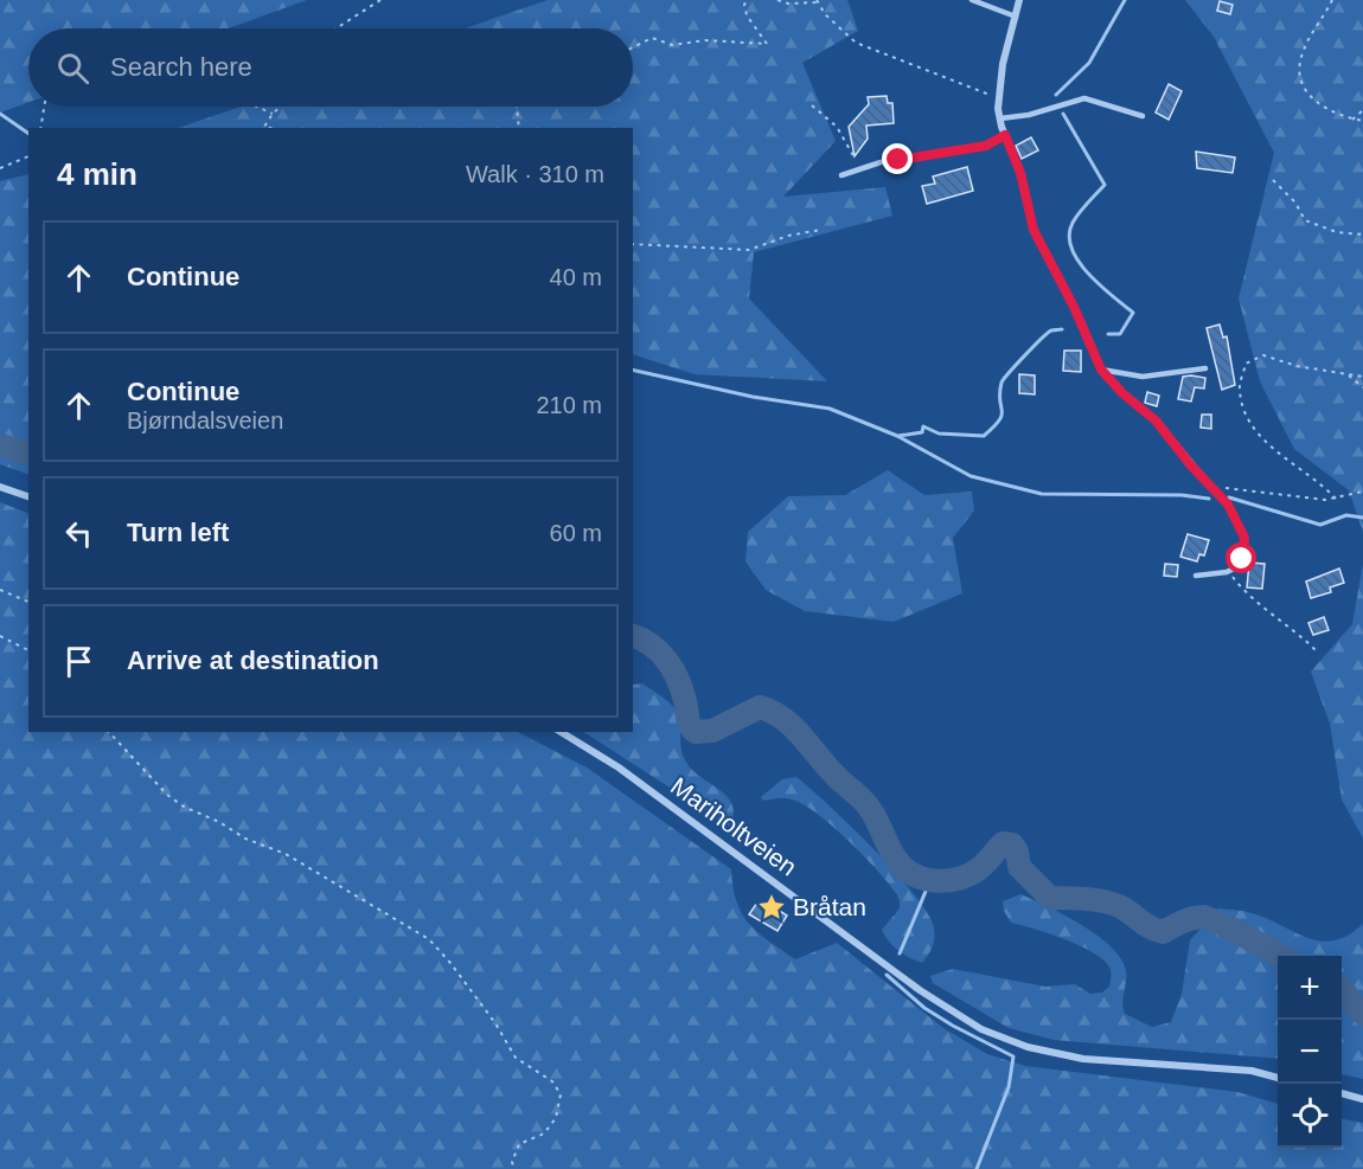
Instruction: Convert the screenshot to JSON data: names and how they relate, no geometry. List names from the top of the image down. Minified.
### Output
{"streets":{"street":["Mariholtveien"]},"places":{"place":["Bråtan"]},"page":{"search":"Search here","heading":["4 min","Walk · 310 m"],"list":[["Continue","40 m"],["Continue","Bjørndalsveien","210 m"],["Turn left","60 m"],"Arrive at destination"],"map_buttons":["+","−"]}}
